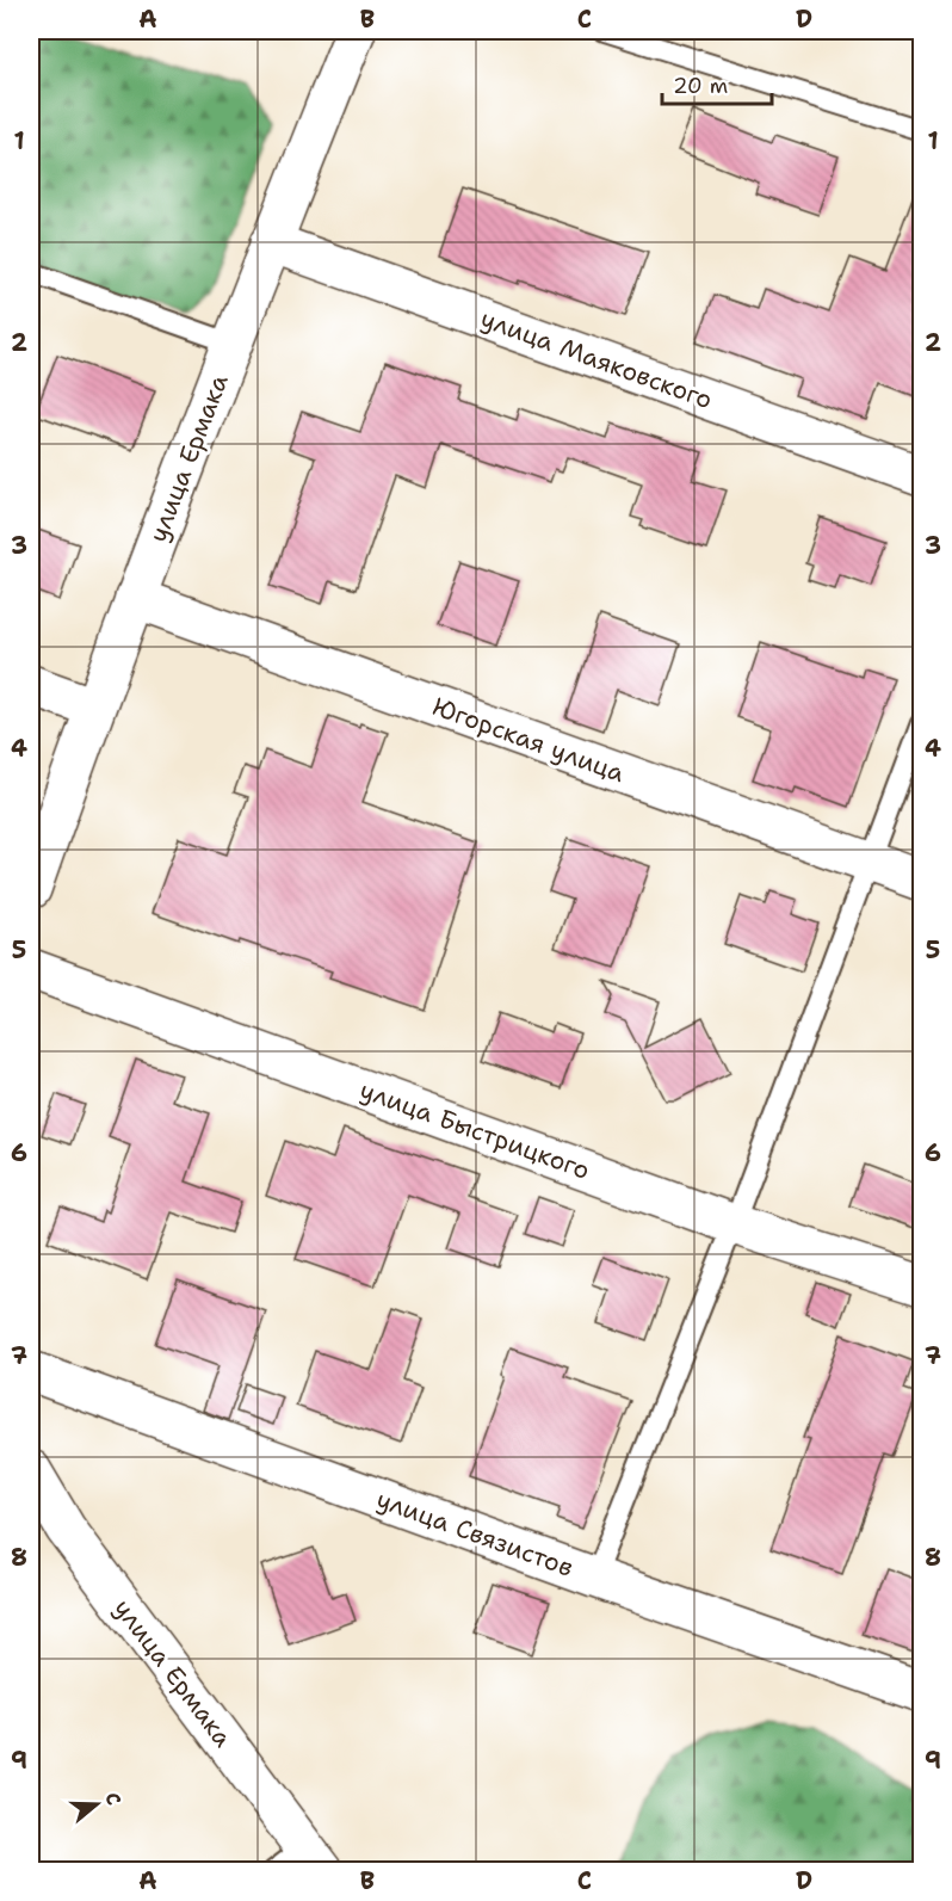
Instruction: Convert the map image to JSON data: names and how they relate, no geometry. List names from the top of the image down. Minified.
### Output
{"streets":{"street":["улица Маяковского","улица Ермака","Югорская улица","улица Быстрицкого","улица Связистов"]},"crossings":[["улица Маяковского","улица Ермака"],["улица Ермака","Югорская улица"]],"scale_bar":"20 m","north":"right","grid":{"columns":["A","B","C","D"],"rows":["1","2","3","4","5","6","7","8","9"]}}
